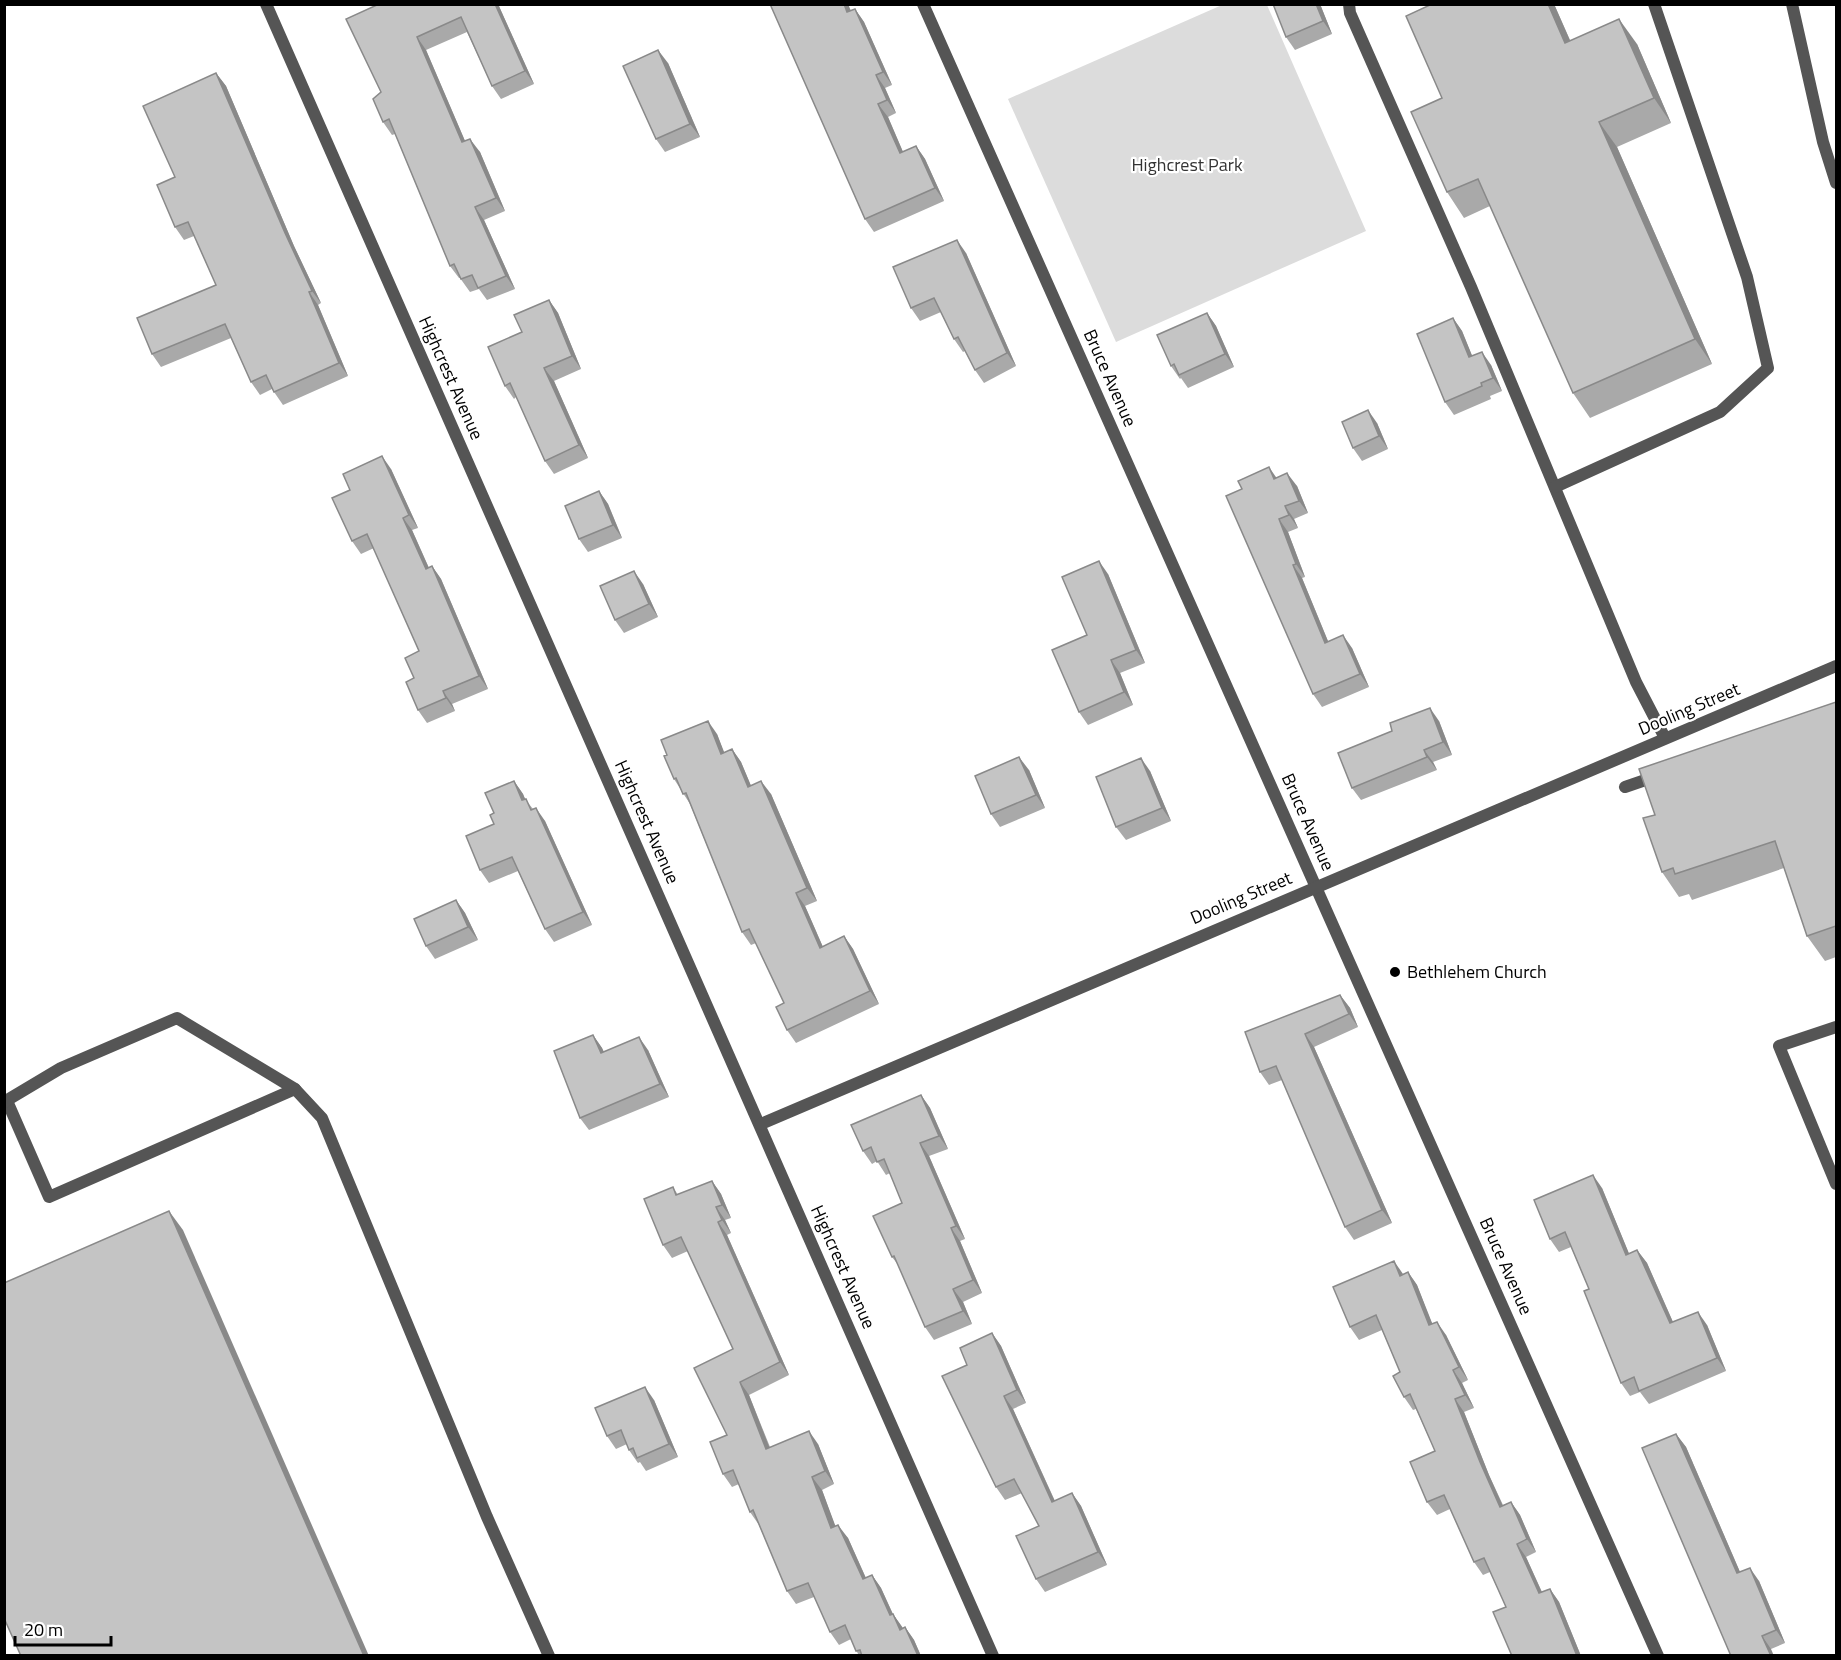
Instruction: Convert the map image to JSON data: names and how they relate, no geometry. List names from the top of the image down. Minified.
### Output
{"streets":{"street":["Highcrest Avenue","Bruce Avenue","Dooling Street"]},"crossings":[["Highcrest Avenue","Dooling Street"],["Bruce Avenue","Dooling Street"]],"parks":["Highcrest Park"],"places":["Bethlehem Church"],"scale_bar":"20 m"}
